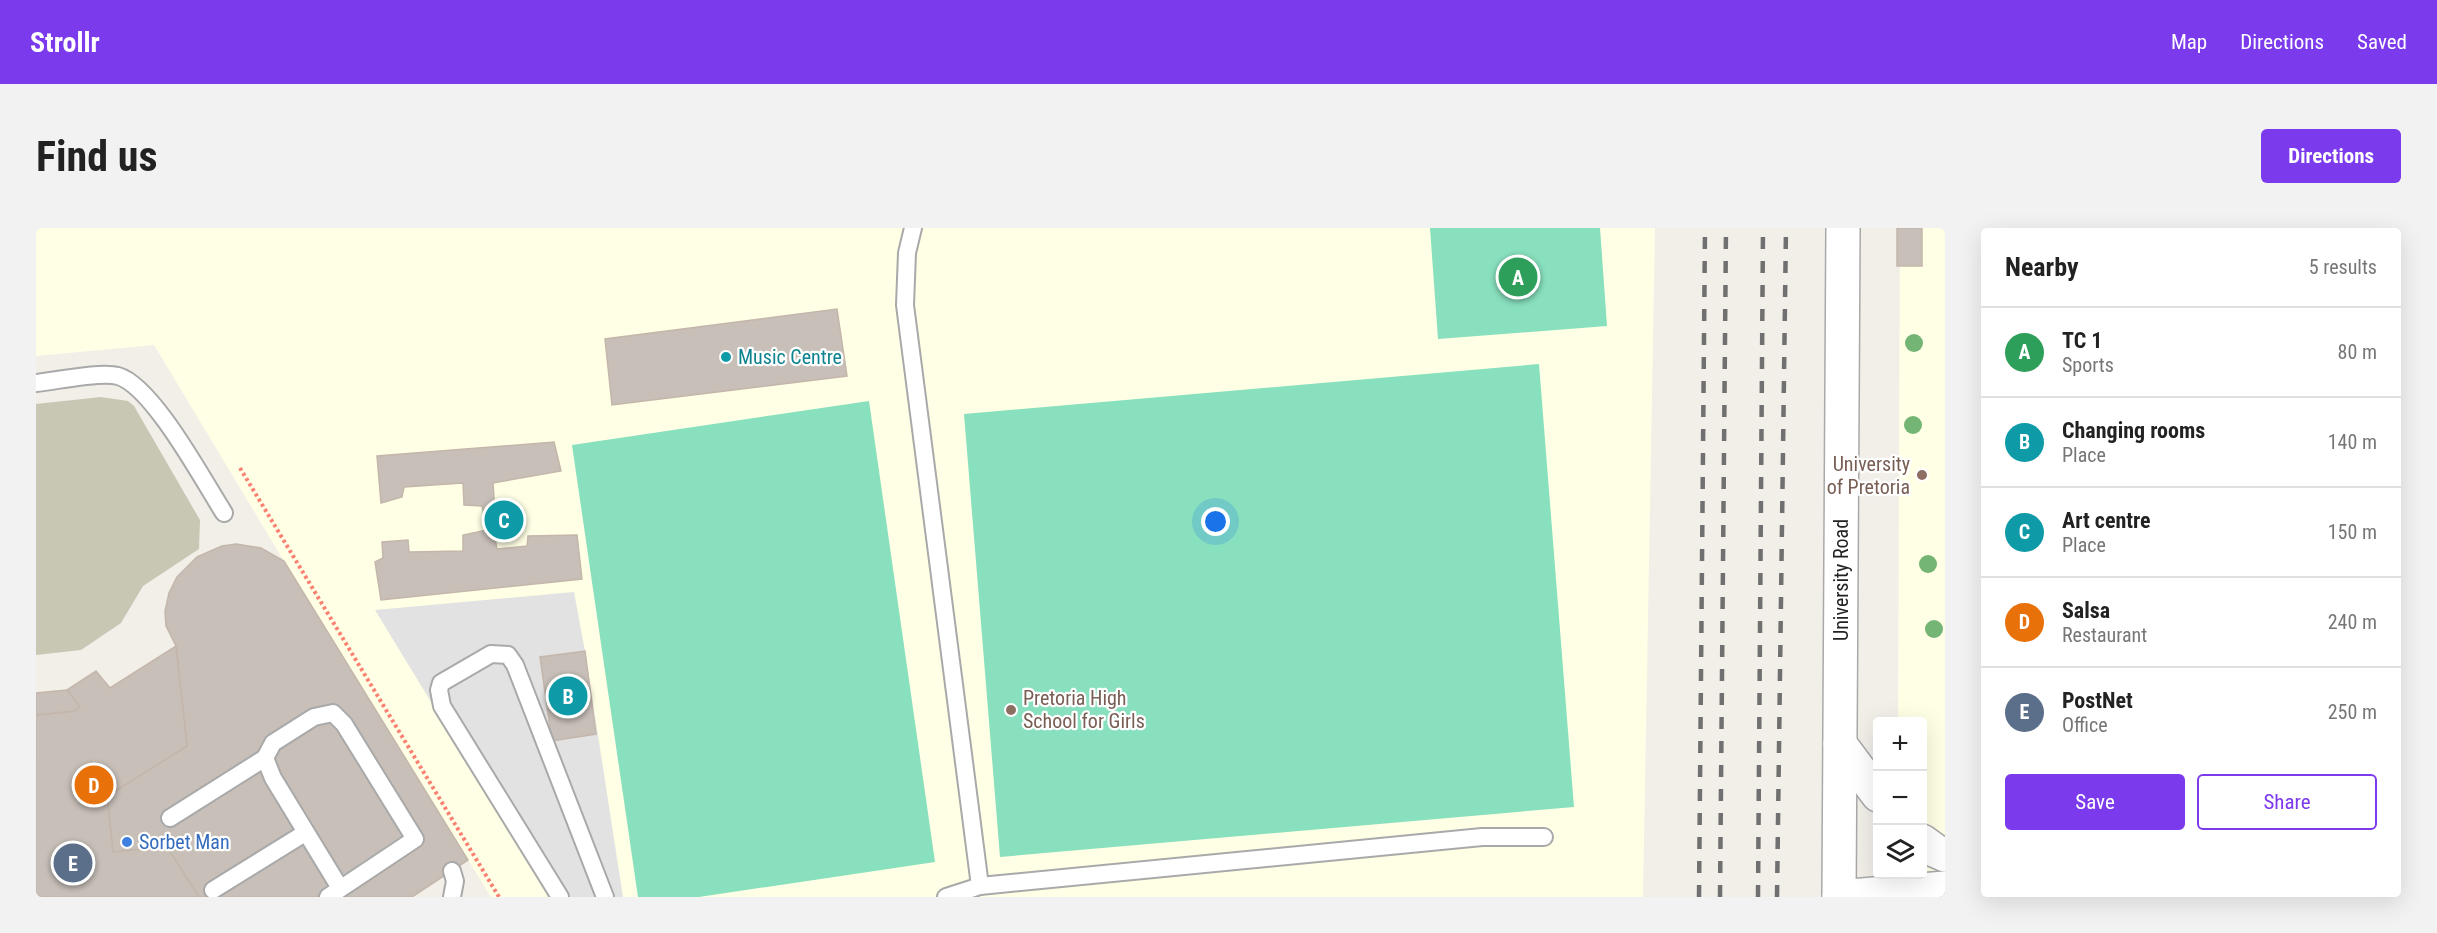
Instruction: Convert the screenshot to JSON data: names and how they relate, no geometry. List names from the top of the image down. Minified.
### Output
{"streets":{"street":["University Road"]},"places":["Music Centre","University of Pretoria","Pretoria High School for Girls","Sorbet Man"],"page":{"header":"Strollr","nav":["Map","Directions","Saved"],"buttons":["Directions",["Save","Share"]],"title":"Find us","heading":["Nearby","5 results"],"pins":["A","C","B","D","E"],"list":[{"mark":"A","name":"TC 1","note":"Sports","value":"80 m"},{"mark":"B","name":"Changing rooms","note":"Place","value":"140 m"},{"mark":"C","name":"Art centre","note":"Place","value":"150 m"},{"mark":"D","name":"Salsa","note":"Restaurant","value":"240 m"},{"mark":"E","name":"PostNet","note":"Office","value":"250 m"}],"map_buttons":["+","−"]}}
